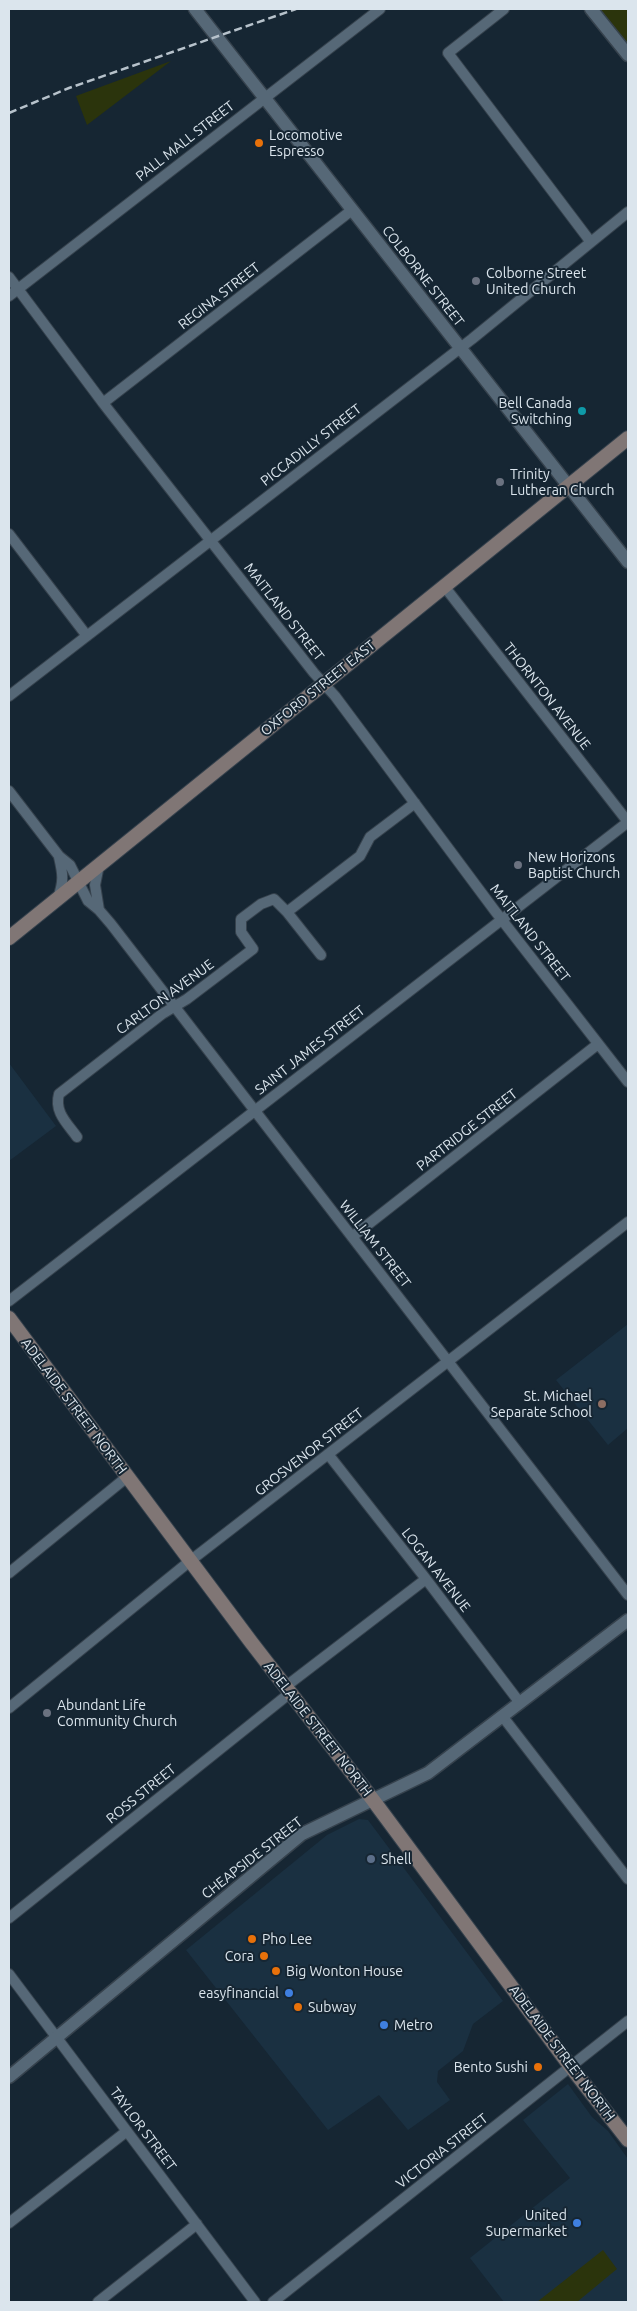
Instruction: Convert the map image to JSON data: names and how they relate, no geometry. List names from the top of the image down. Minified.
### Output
{"streets":{"main road":["OXFORD STREET EAST","ADELAIDE STREET NORTH"],"street":["PALL MALL STREET","COLBORNE STREET","REGINA STREET","PICCADILLY STREET","MAITLAND STREET","THORNTON AVENUE","CARLTON AVENUE","SAINT JAMES STREET","PARTRIDGE STREET","WILLIAM STREET","GROSVENOR STREET","LOGAN AVENUE","ROSS STREET","CHEAPSIDE STREET","TAYLOR STREET","VICTORIA STREET"]},"crossings":[["PALL MALL STREET","COLBORNE STREET"],["PALL MALL STREET","MAITLAND STREET"],["COLBORNE STREET","REGINA STREET"],["COLBORNE STREET","PICCADILLY STREET"],["COLBORNE STREET","OXFORD STREET EAST"],["REGINA STREET","MAITLAND STREET"],["PICCADILLY STREET","MAITLAND STREET"],["MAITLAND STREET","OXFORD STREET EAST"],["MAITLAND STREET","SAINT JAMES STREET"],["MAITLAND STREET","PARTRIDGE STREET"],["OXFORD STREET EAST","THORNTON AVENUE"],["OXFORD STREET EAST","WILLIAM STREET"],["THORNTON AVENUE","SAINT JAMES STREET"],["CARLTON AVENUE","WILLIAM STREET"],["SAINT JAMES STREET","WILLIAM STREET"],["PARTRIDGE STREET","WILLIAM STREET"],["WILLIAM STREET","GROSVENOR STREET"],["ADELAIDE STREET NORTH","GROSVENOR STREET"],["ADELAIDE STREET NORTH","ROSS STREET"],["ADELAIDE STREET NORTH","CHEAPSIDE STREET"],["ADELAIDE STREET NORTH","VICTORIA STREET"],["GROSVENOR STREET","LOGAN AVENUE"],["LOGAN AVENUE","ROSS STREET"],["LOGAN AVENUE","CHEAPSIDE STREET"],["CHEAPSIDE STREET","TAYLOR STREET"]],"places":["Locomotive Espresso","Colborne Street United Church","Bell Canada Switching","Trinity Lutheran Church","New Horizons Baptist Church","St. Michael Separate School","Abundant Life Community Church","Shell","Pho Lee","Cora","Big Wonton House","easyfinancial","Subway","Metro","Bento Sushi","United Supermarket"]}
